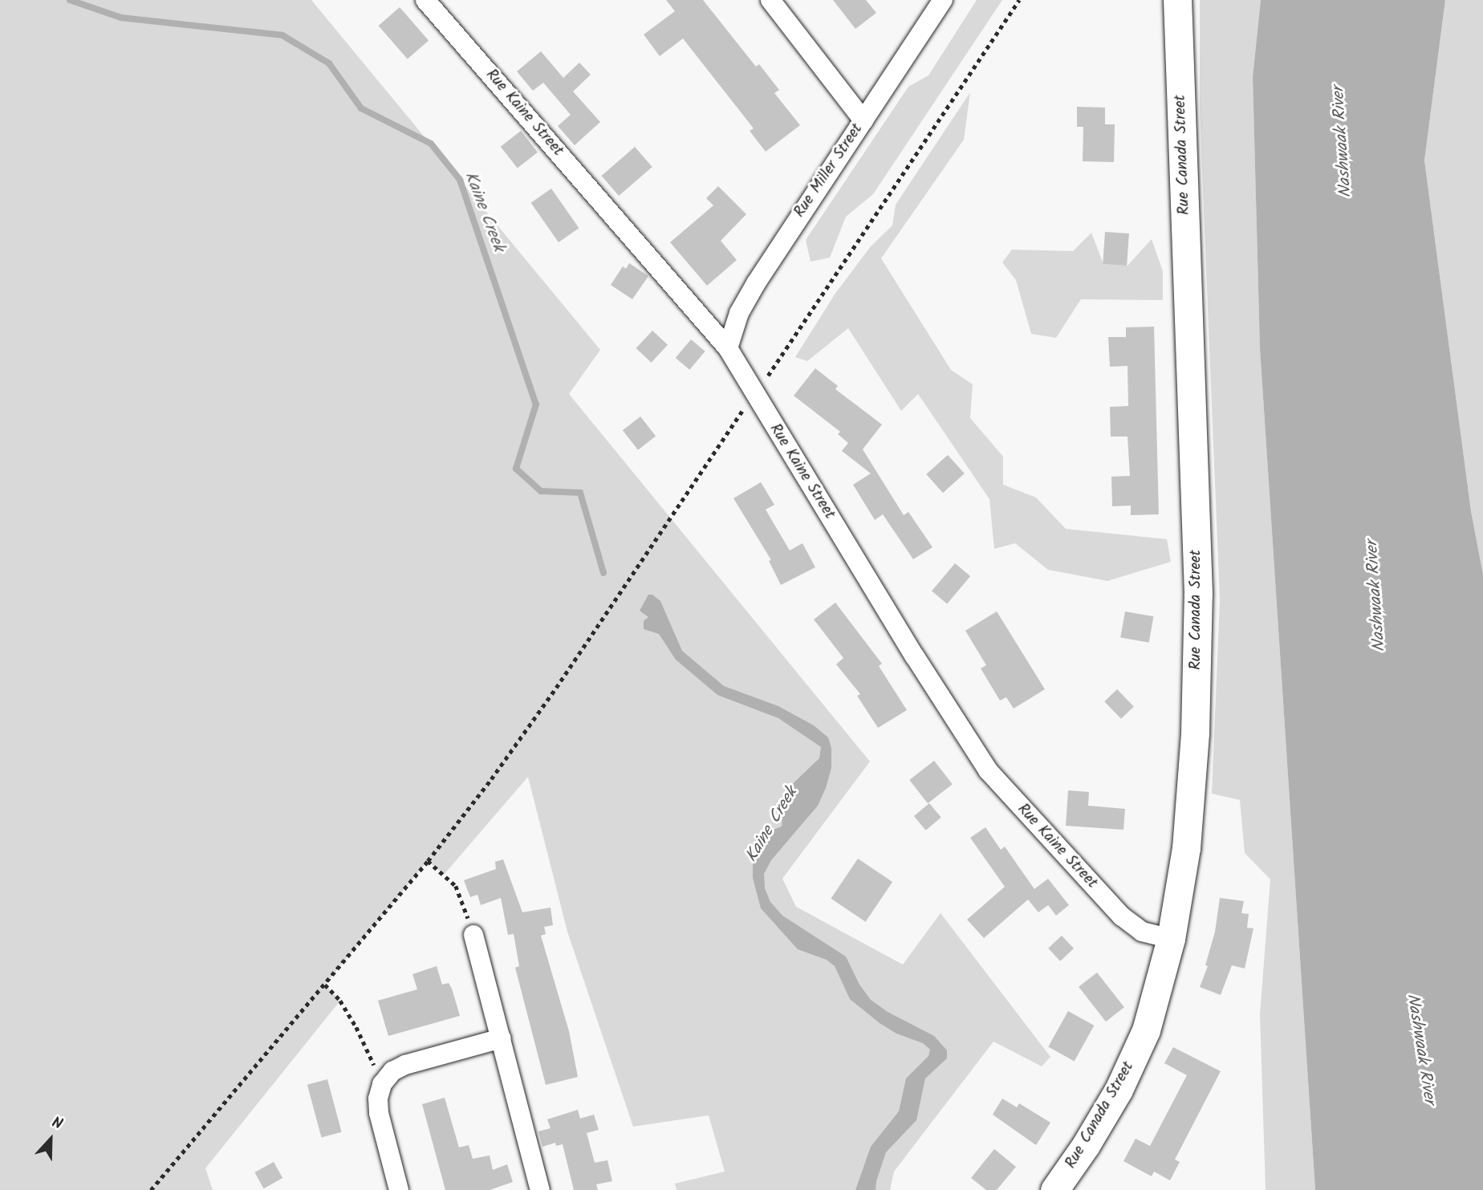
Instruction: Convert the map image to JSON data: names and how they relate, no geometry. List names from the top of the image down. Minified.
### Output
{"streets":{"main road":["Rue Canada Street"],"street":["Rue Kaine Street","Rue Miller Street"]},"crossings":[["Rue Kaine Street","Rue Canada Street"],["Rue Kaine Street","Rue Miller Street"]],"water":["Nashwaak River","Kaine Creek"],"north":"top"}
